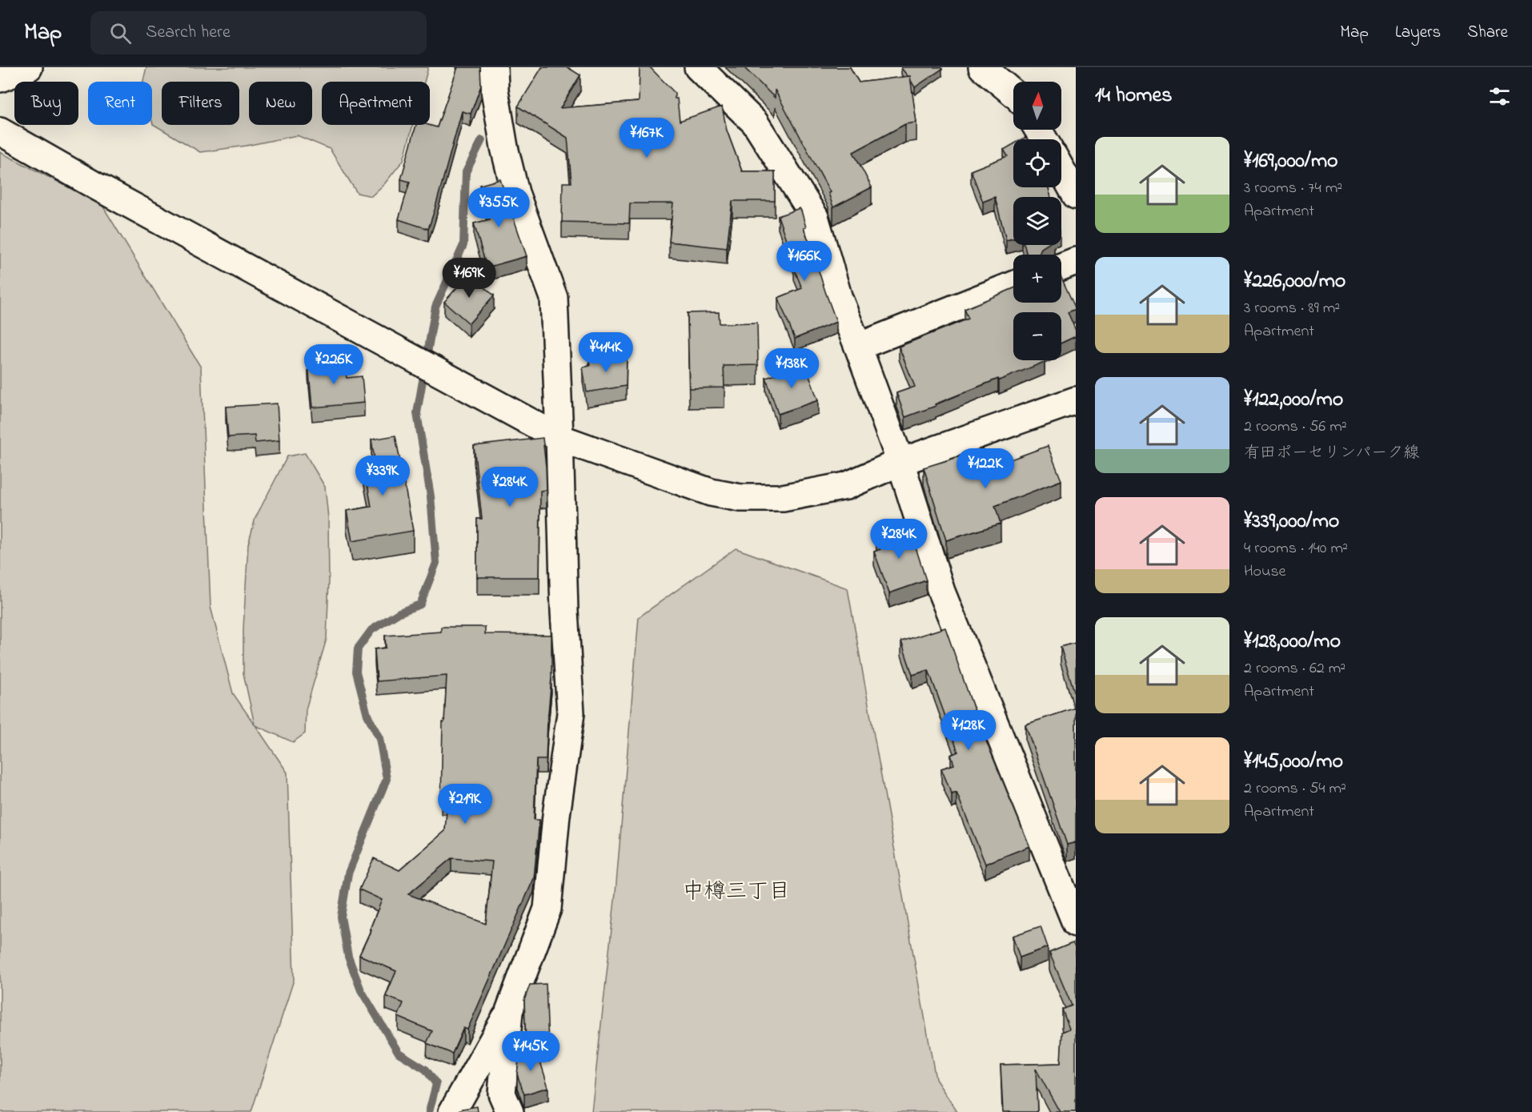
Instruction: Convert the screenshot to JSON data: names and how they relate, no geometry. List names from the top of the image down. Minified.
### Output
{"districts":["中樽三丁目"],"north":"top","page":{"header":"Map","search":"Search here","nav":["Map","Layers","Share"],"heading":"14 homes","map_buttons":["+","−"],"chip":["Buy","Rent","Filters","New","Apartment"],"price":["¥167K","¥355K","¥166K","¥169K","¥414K","¥226K","¥138K","¥122K","¥339K","¥284K","¥284K","¥128K","¥219K","¥145K"],"list":[{"name":"¥169,000/mo","note":"3 rooms · 74 m² · Apartment"},{"name":"¥226,000/mo","note":"3 rooms · 89 m² · Apartment"},{"name":"¥122,000/mo","note":"2 rooms · 56 m² · 有田ポーセリンパーク線"},{"name":"¥339,000/mo","note":"4 rooms · 140 m² · House"},{"name":"¥128,000/mo","note":"2 rooms · 62 m² · Apartment"},{"name":"¥145,000/mo","note":"2 rooms · 54 m² · Apartment"}]}}
